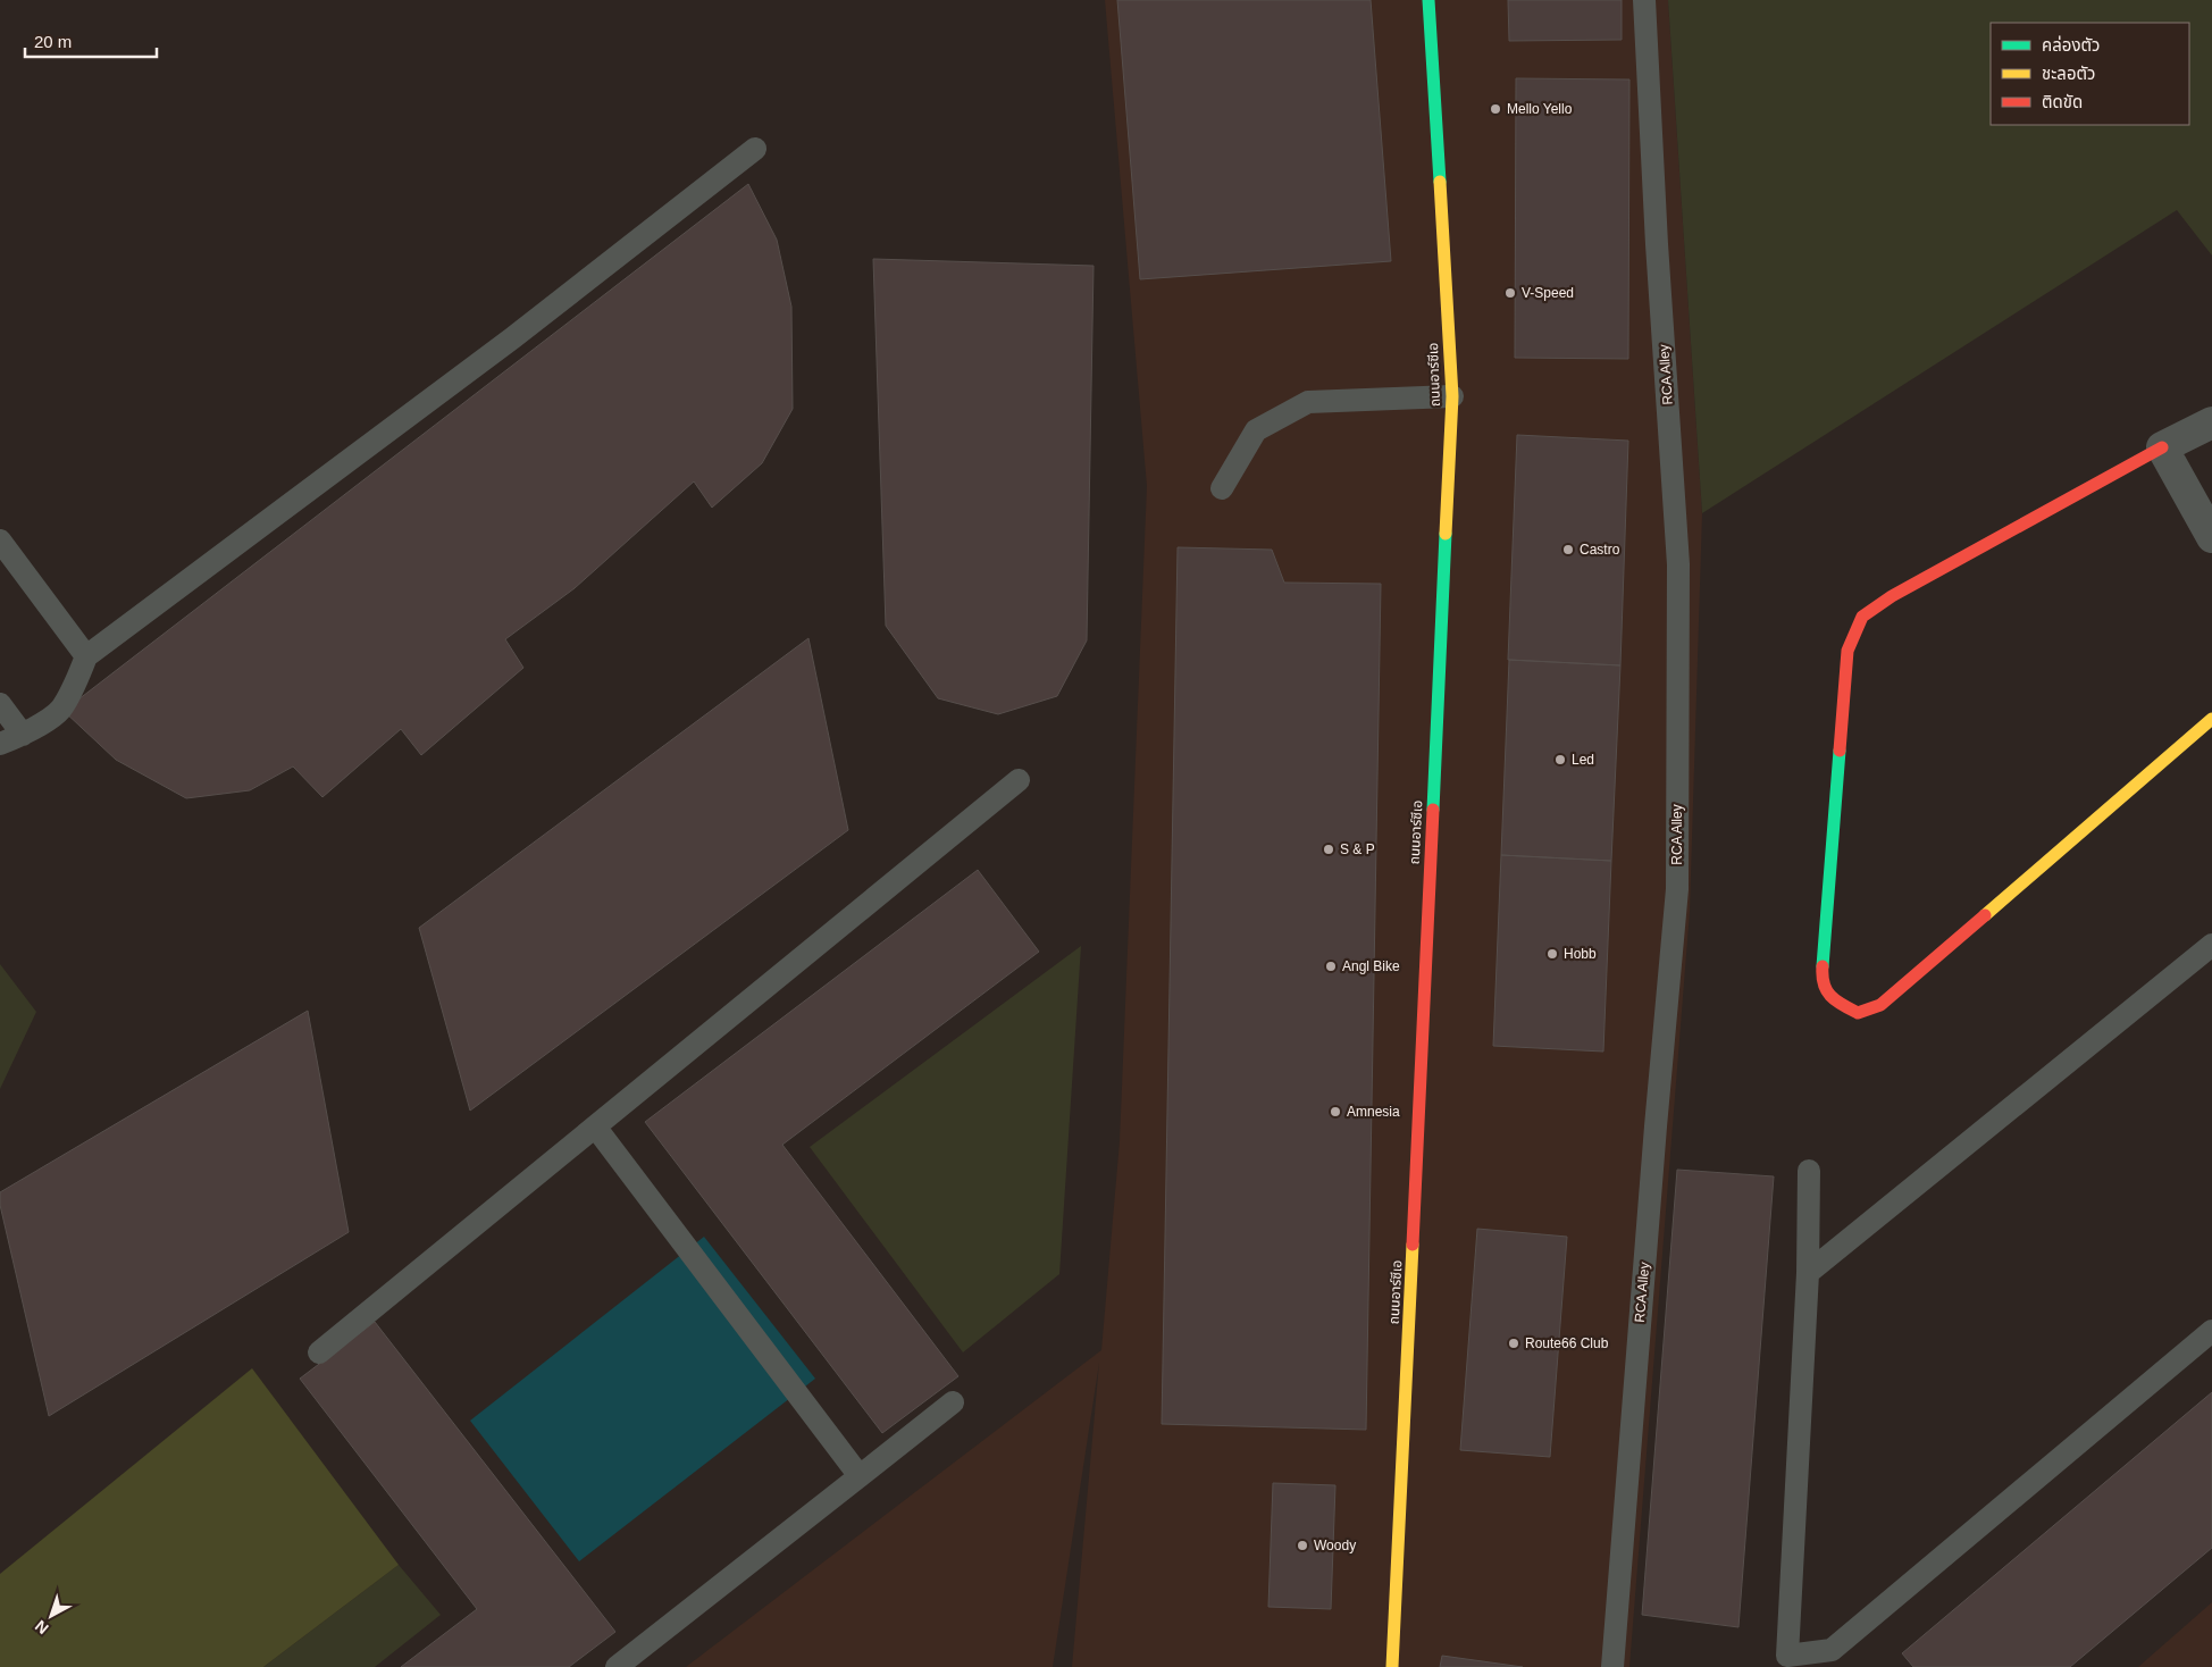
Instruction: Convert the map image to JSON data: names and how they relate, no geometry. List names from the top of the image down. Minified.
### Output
{"streets":{"street":["ถนนอาร์ซีเอ"],"lane":["RCA Alley"]},"places":["Mello Yello","V-Speed","Castro","Led","S & P","Hobb","Angl Bike","Amnesia","Route66 Club","Woody"],"legend":["คล่องตัว","ชะลอตัว","ติดขัด"],"scale_bar":"20 m","north":"bottom left"}
